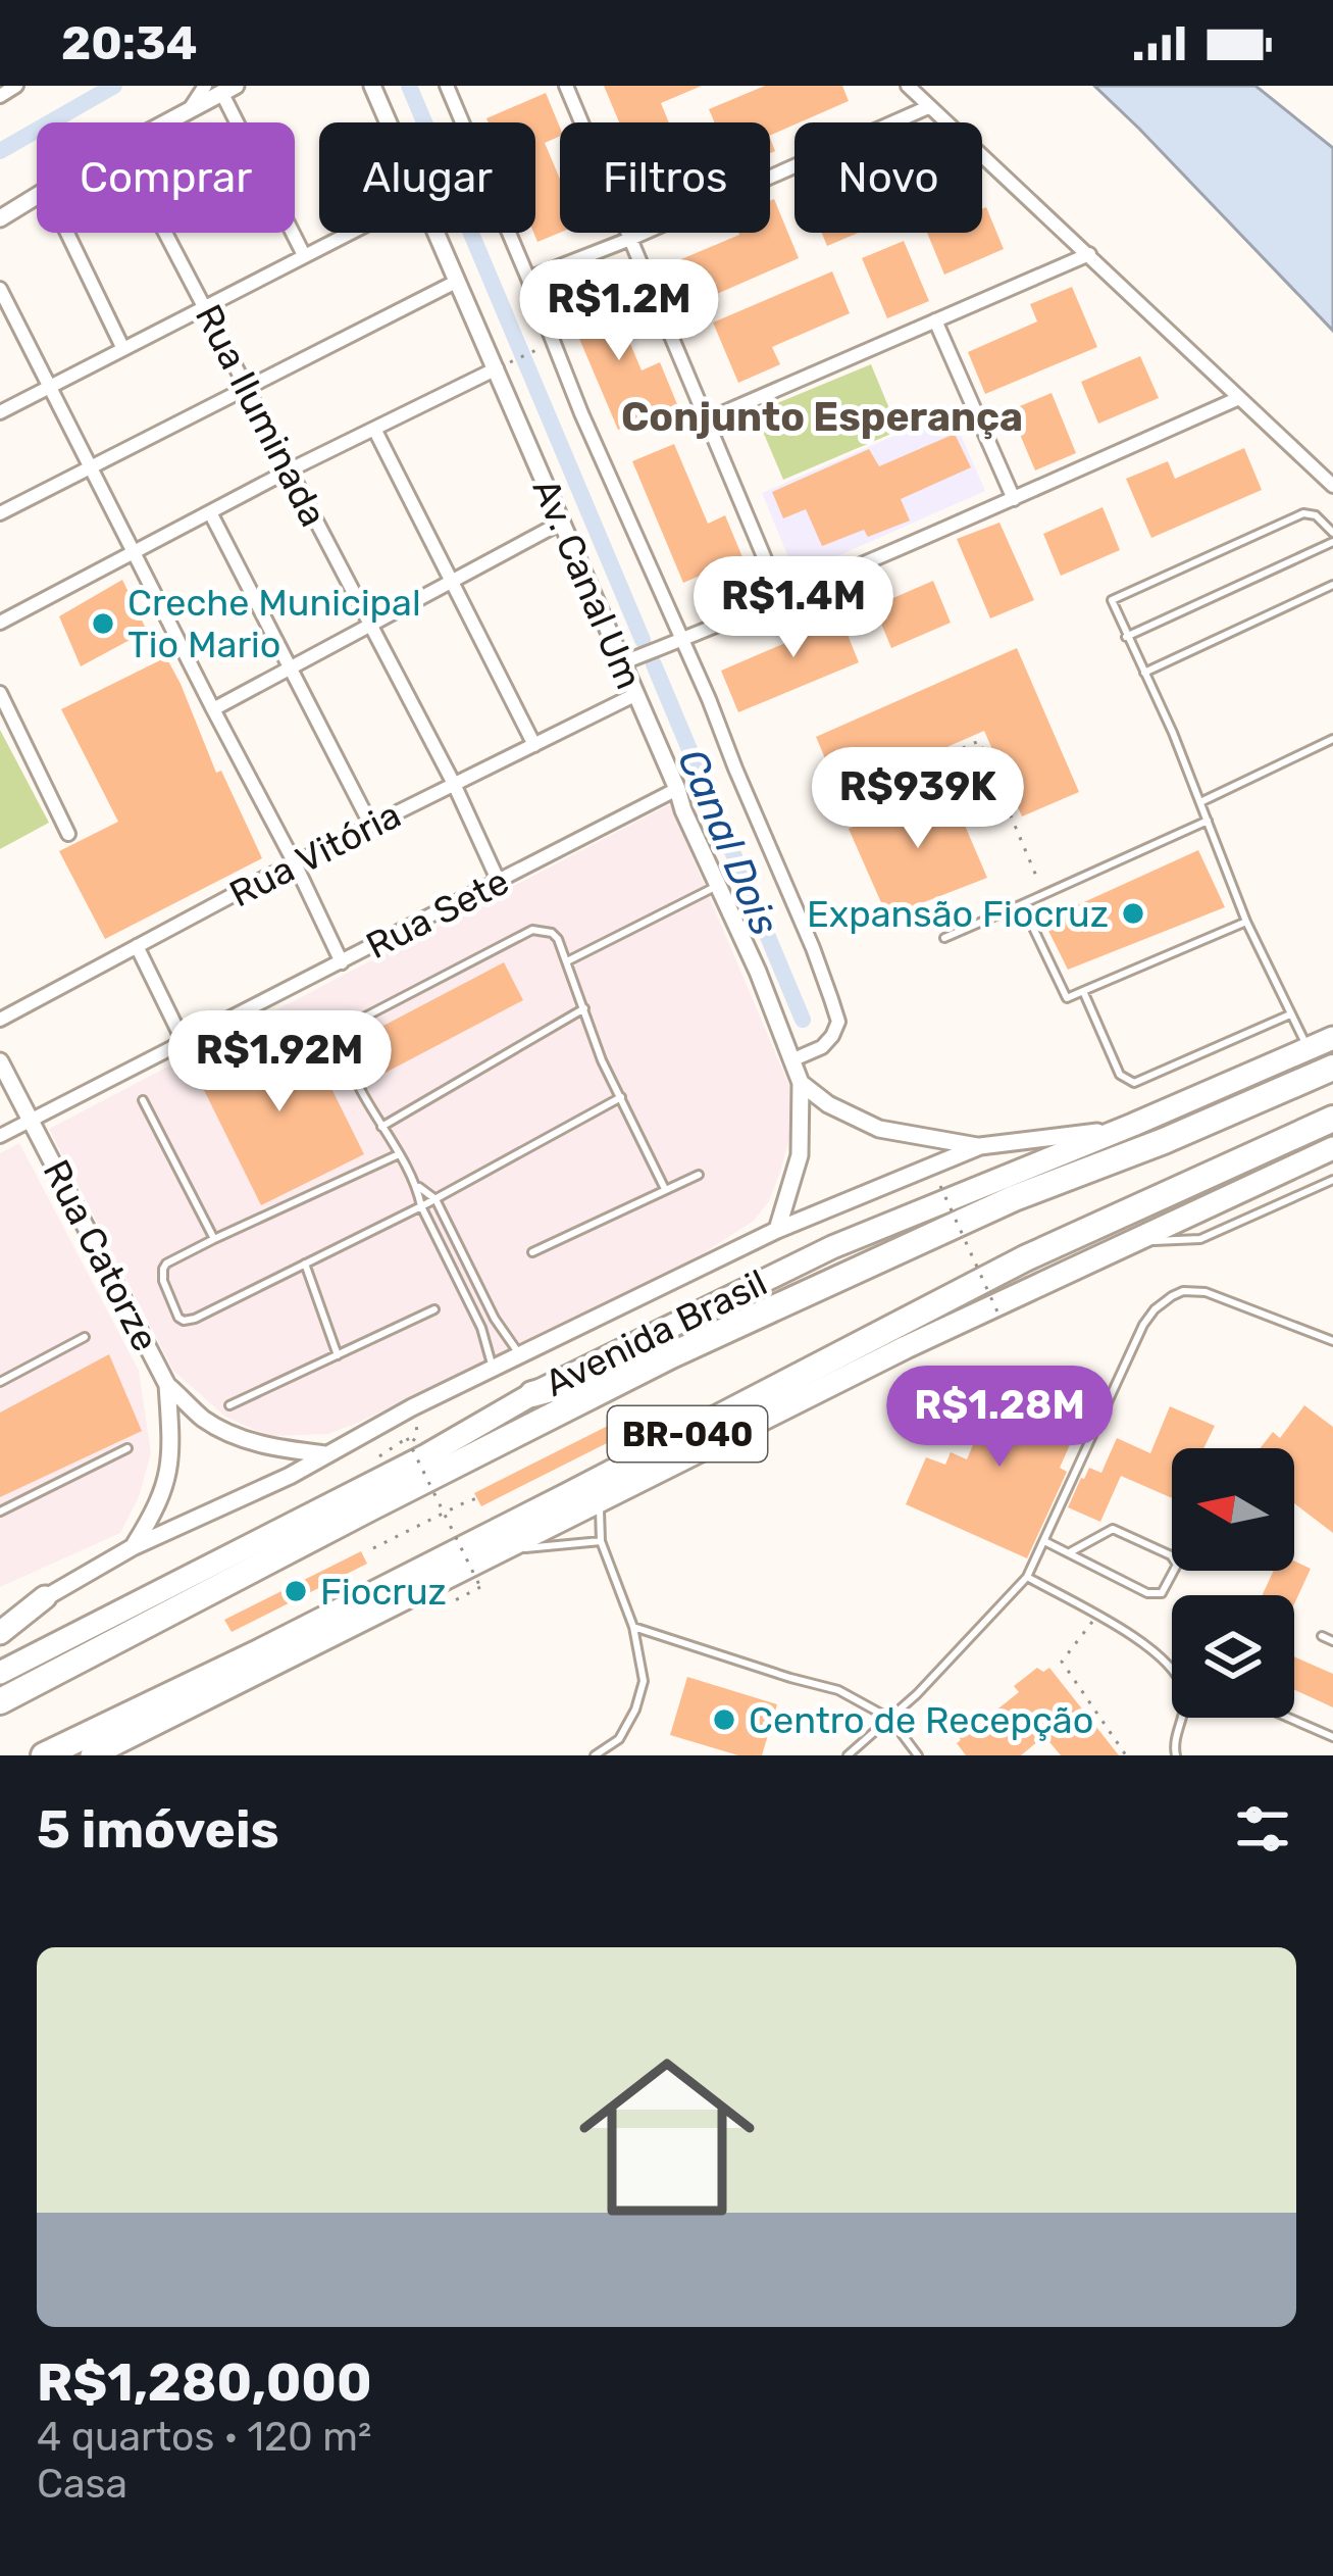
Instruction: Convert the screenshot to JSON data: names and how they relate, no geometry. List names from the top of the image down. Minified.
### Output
{"streets":{"highway":["Avenida Brasil","BR-040"],"street":["Rua Iluminada","Av. Canal Um","Rua Vitória","Rua Sete","Rua Catorze"]},"crossings":[["Rua Iluminada","Rua Vitória"],["Rua Iluminada","Rua Sete"],["Av. Canal Um","Rua Vitória"],["Av. Canal Um","Rua Sete"],["Rua Sete","Rua Catorze"]],"districts":["Conjunto Esperança"],"water":["Canal Dois"],"places":["Creche Municipal Tio Mario","Expansão Fiocruz","Fiocruz","Centro de Recepção"],"north":"left","page":{"status":"20:34","chip":["Comprar","Alugar","Filtros","Novo"],"price":["R$1.2M","R$1.4M","R$939K","R$1.92M","R$1.28M"],"heading":"5 imóveis","list":[{"name":"R$1,280,000","note":"4 quartos · 120 m² · Casa"}]}}
